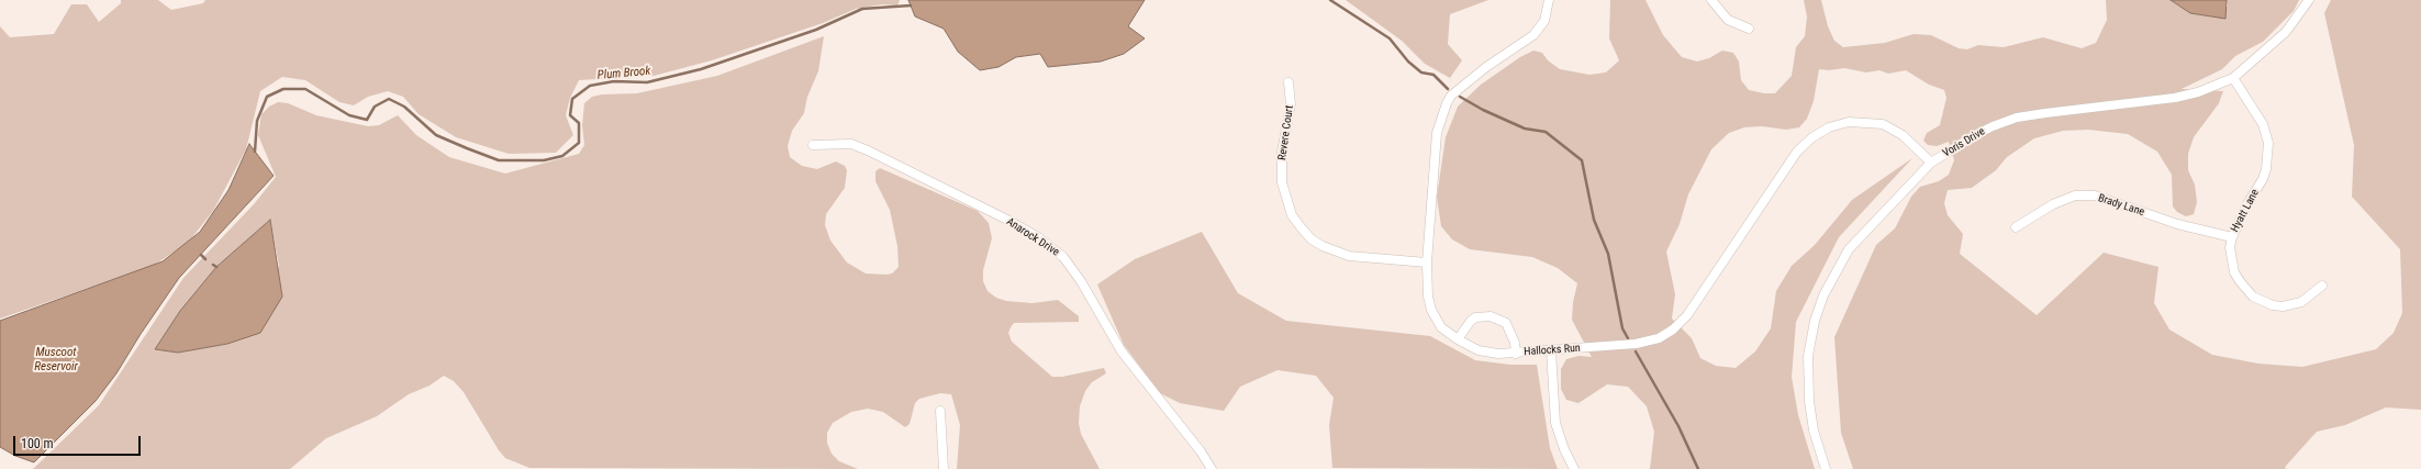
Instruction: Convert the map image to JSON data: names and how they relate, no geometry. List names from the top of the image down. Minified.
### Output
{"streets":{"street":["Revere Court","Voris Drive","Brady Lane","Hyatt Lane","Anarock Drive","Hallocks Run"]},"crossings":[["Revere Court","Hallocks Run"],["Voris Drive","Hyatt Lane"],["Voris Drive","Hallocks Run"],["Brady Lane","Hyatt Lane"]],"water":["Plum Brook","Muscoot Reservoir"],"scale_bar":"100 m"}
